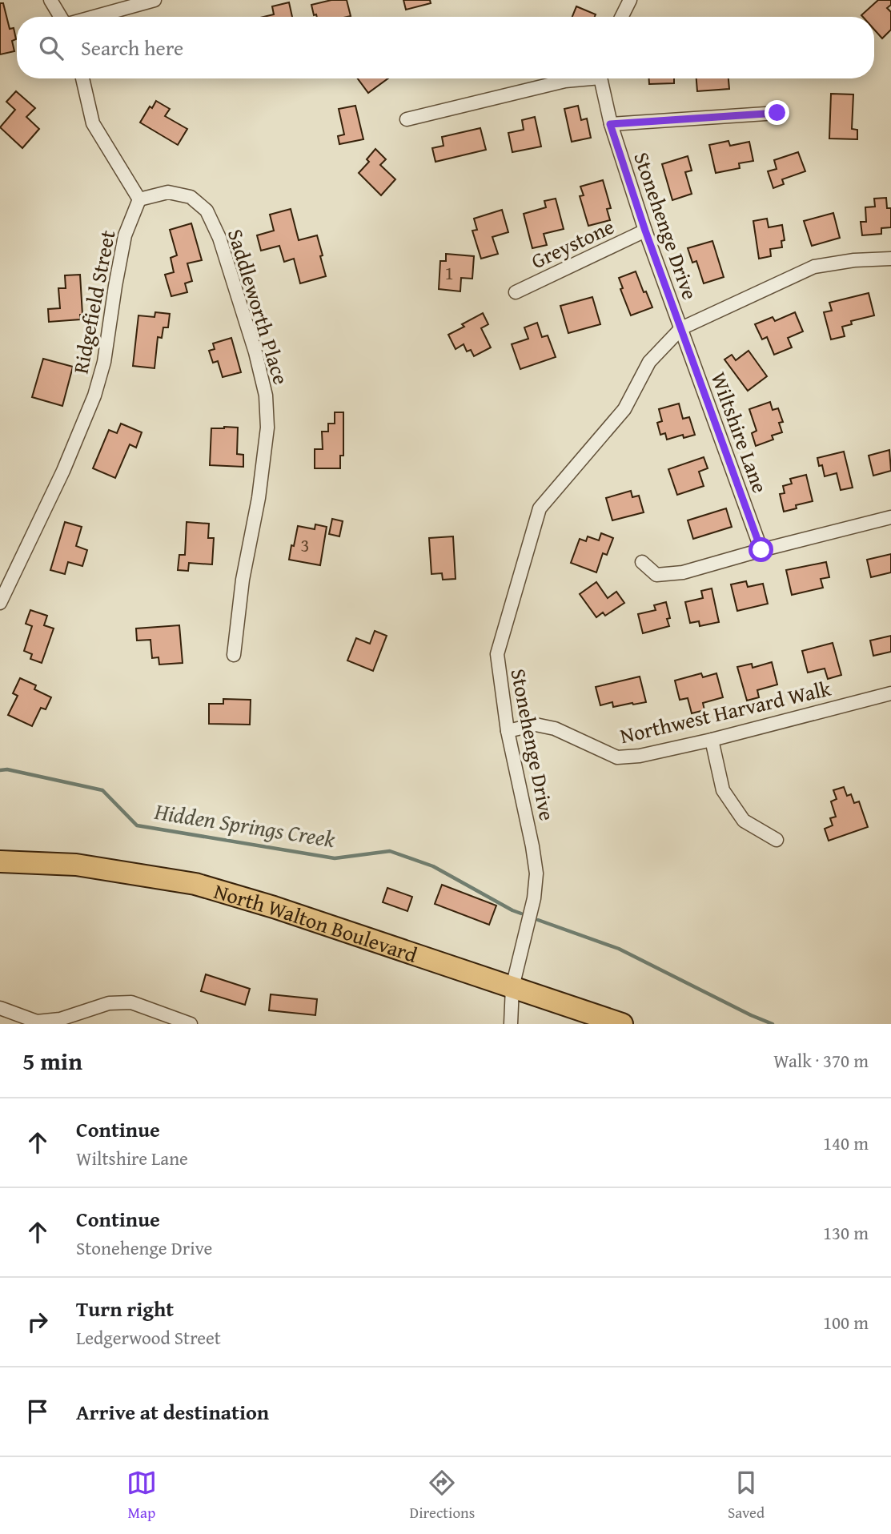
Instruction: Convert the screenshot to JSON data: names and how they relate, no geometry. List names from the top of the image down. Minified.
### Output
{"streets":{"main road":["North Walton Boulevard"],"street":["Stonehenge Drive","Greystone","Ridgefield Street","Saddleworth Place","Wiltshire Lane","Northwest Harvard Walk"]},"crossings":[["Stonehenge Drive","Greystone"],["Stonehenge Drive","Wiltshire Lane"],["Stonehenge Drive","Northwest Harvard Walk"],["Stonehenge Drive","North Walton Boulevard"],["Ridgefield Street","Saddleworth Place"]],"water":["Hidden Springs Creek"],"house_numbers":["1","3"],"page":{"search":"Search here","heading":["5 min","Walk · 370 m"],"list":[["Continue","Wiltshire Lane","140 m"],["Continue","Stonehenge Drive","130 m"],["Turn right","Ledgerwood Street","100 m"],"Arrive at destination"],"nav":["Map","Directions","Saved"]}}
